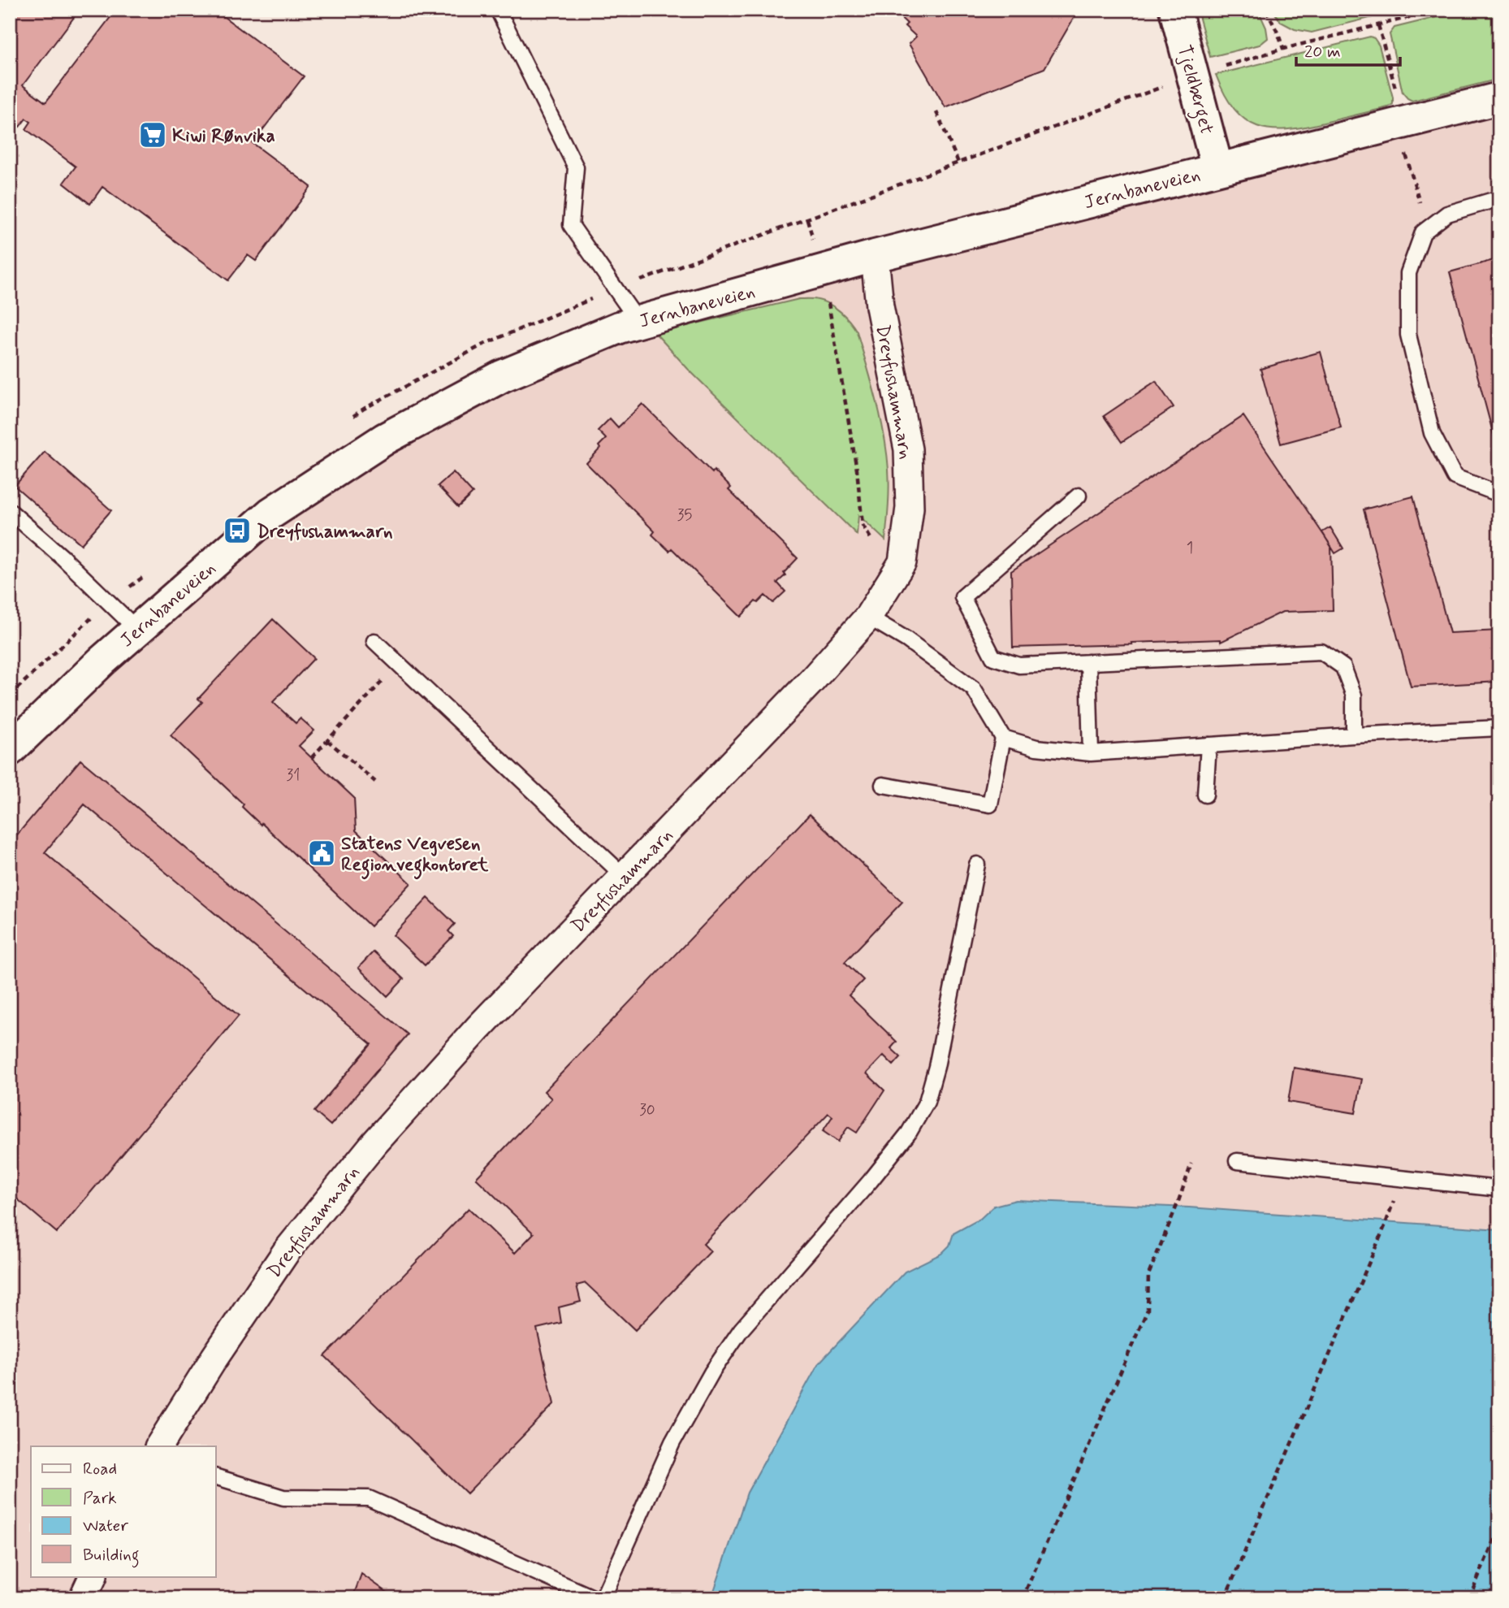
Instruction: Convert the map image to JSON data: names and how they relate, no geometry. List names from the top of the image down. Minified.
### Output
{"streets":{"street":["Tjeldberget","Jernbaneveien","Dreyfushammarn"]},"crossings":[["Tjeldberget","Jernbaneveien"],["Jernbaneveien","Dreyfushammarn"]],"places":{"supermarket":["Kiwi Rønvika"],"bus stop":["Dreyfushammarn"],"public building":["Statens Vegvesen Regionvegkontoret"]},"house_numbers":["35","1","31","30"],"legend":["Road","Park","Water","Building"],"scale_bar":"20 m"}
